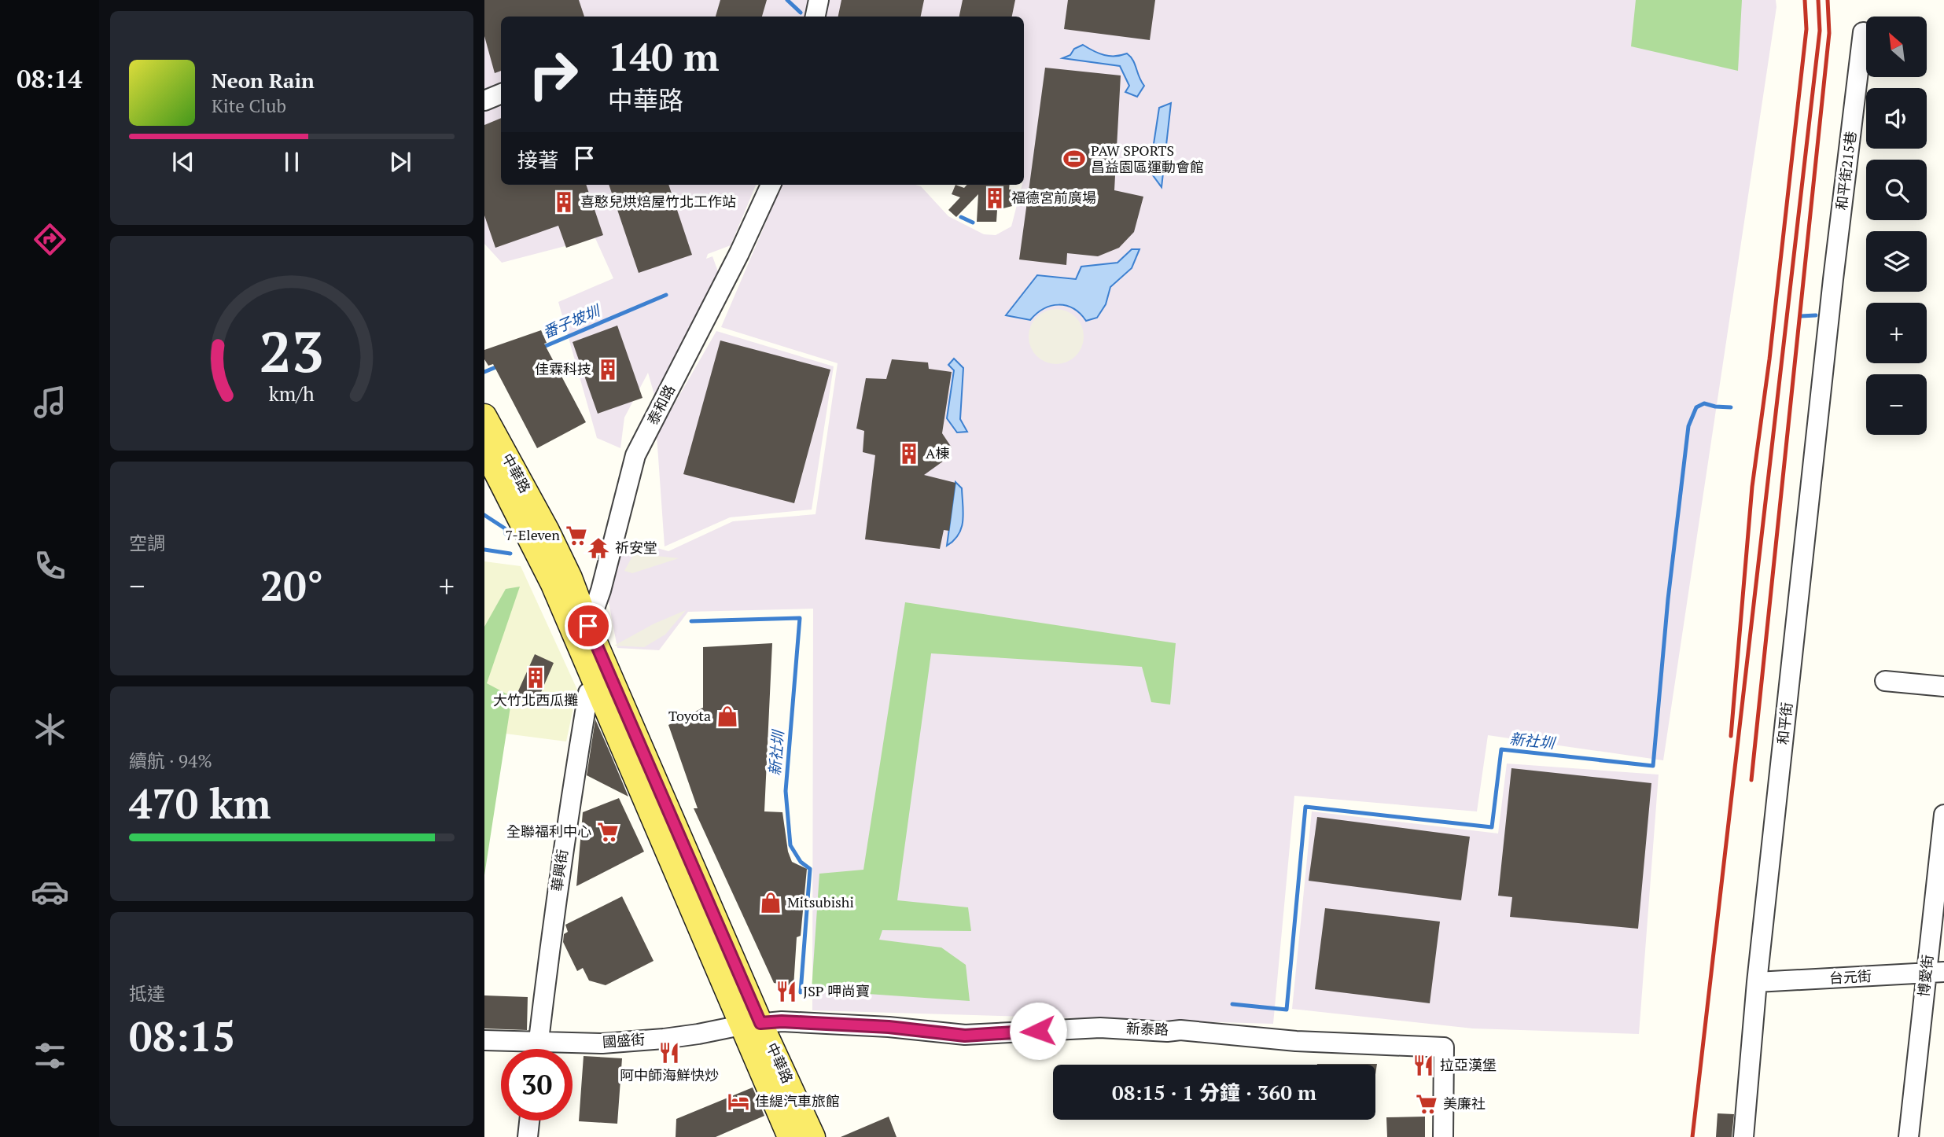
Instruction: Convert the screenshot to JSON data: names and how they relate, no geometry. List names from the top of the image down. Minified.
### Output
{"streets":{"main road":["中華路"],"street":["和平街215巷","泰和路","和平街","華興街","博愛街","台元街","新泰路","國盛街"]},"crossings":[["和平街215巷","和平街"],["泰和路","中華路"],["中華路","華興街"],["中華路","新泰路"],["中華路","國盛街"],["和平街","台元街"],["華興街","國盛街"],["博愛街","台元街"],["新泰路","國盛街"]],"water":["番子坡圳","新社圳"],"places":{"sports":["PAW SPORTS 昌益園區運動會館"],"building":["福德宮前廣場","喜憨兒烘焙屋竹北工作站","佳霖科技","A棟","大竹北西瓜攤"],"supermarket":["7-Eleven","全聯福利中心","美廉社"],"temple":["祈安堂"],"shop":["Toyota","Mitsubishi"],"restaurant":["JSP 呷尚寶","阿中師海鮮快炒","拉亞漢堡"],"hotel":["佳緹汽車旅館"]},"north":"top left","page":{"tabs":"08:14","map_buttons":["+","−"],"turn":["140 m","中華路"],"song":["Neon Rain","Kite Club"],"then":"接著","tile":["空調",["續航 · 94%","470 km"],["抵達","08:15"]],"heat":["−","20°","+"],"limit":"30","trip":"08:15 · 1 分鐘 · 360 m","gauge":["23","km/h"]}}
